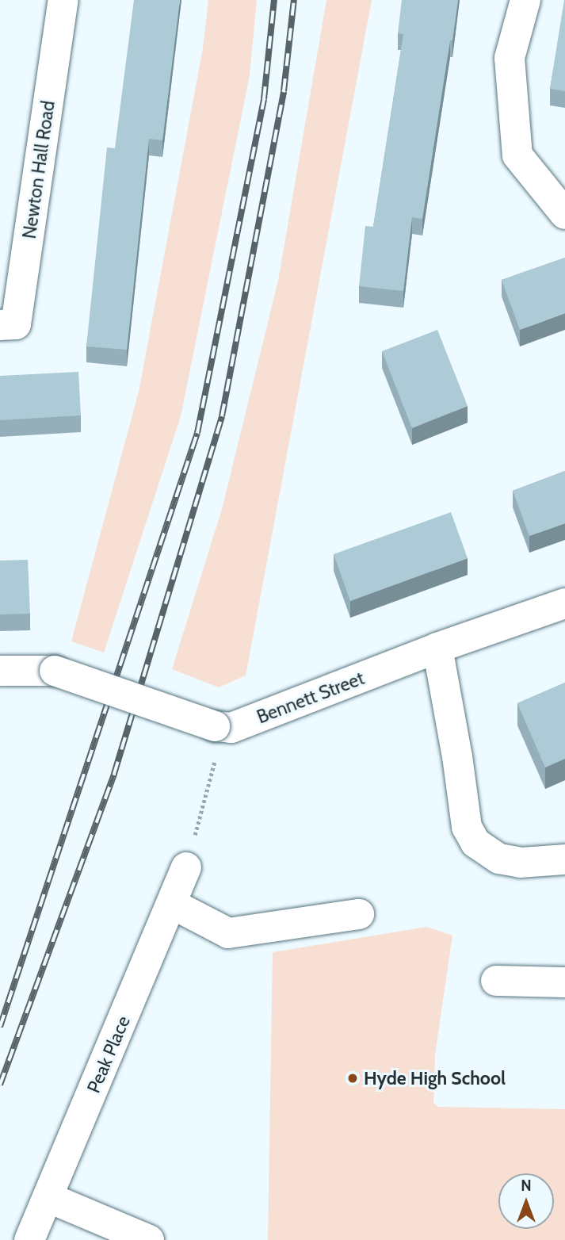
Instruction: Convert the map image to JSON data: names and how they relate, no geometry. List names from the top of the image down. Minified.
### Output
{"streets":{"street":["Newton Hall Road","Bennett Street","Peak Place"]},"places":["Hyde High School"],"north":"top"}
